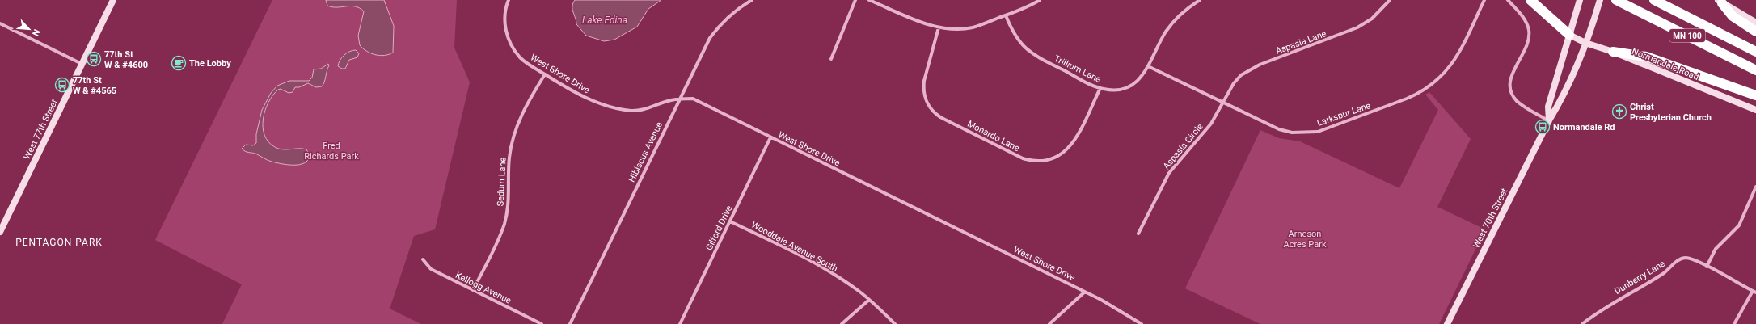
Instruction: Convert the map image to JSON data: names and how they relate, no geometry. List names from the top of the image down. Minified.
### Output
{"streets":{"highway":["MN 100"],"street":["Aspasia Lane","Normandale Road","Trillium Lane","West Shore Drive","Larkspur Lane","West 77th Street","Monardo Lane","Aspasia Circle","Hibiscus Avenue","Sedum Lane","West 70th Street","Gilford Drive","Wooddale Avenue South","Dunberry Lane","Kellogg Avenue"]},"crossings":[["Aspasia Lane","Larkspur Lane"],["Aspasia Lane","Aspasia Circle"],["Normandale Road","West 70th Street"],["Trillium Lane","Larkspur Lane"],["Trillium Lane","Monardo Lane"],["West Shore Drive","Hibiscus Avenue"],["West Shore Drive","Sedum Lane"],["West Shore Drive","Gilford Drive"],["Larkspur Lane","Aspasia Circle"],["Sedum Lane","Kellogg Avenue"],["Gilford Drive","Wooddale Avenue South"]],"districts":["PENTAGON PARK"],"water":["Lake Edina"],"parks":["Fred Richards Park","Arneson Acres Park"],"places":{"bus stop":["77th St W & #4600","77th St W & #4565","Normandale Rd"],"cafe":["The Lobby"],"church":["Christ Presbyterian Church"]},"north":"bottom right"}
